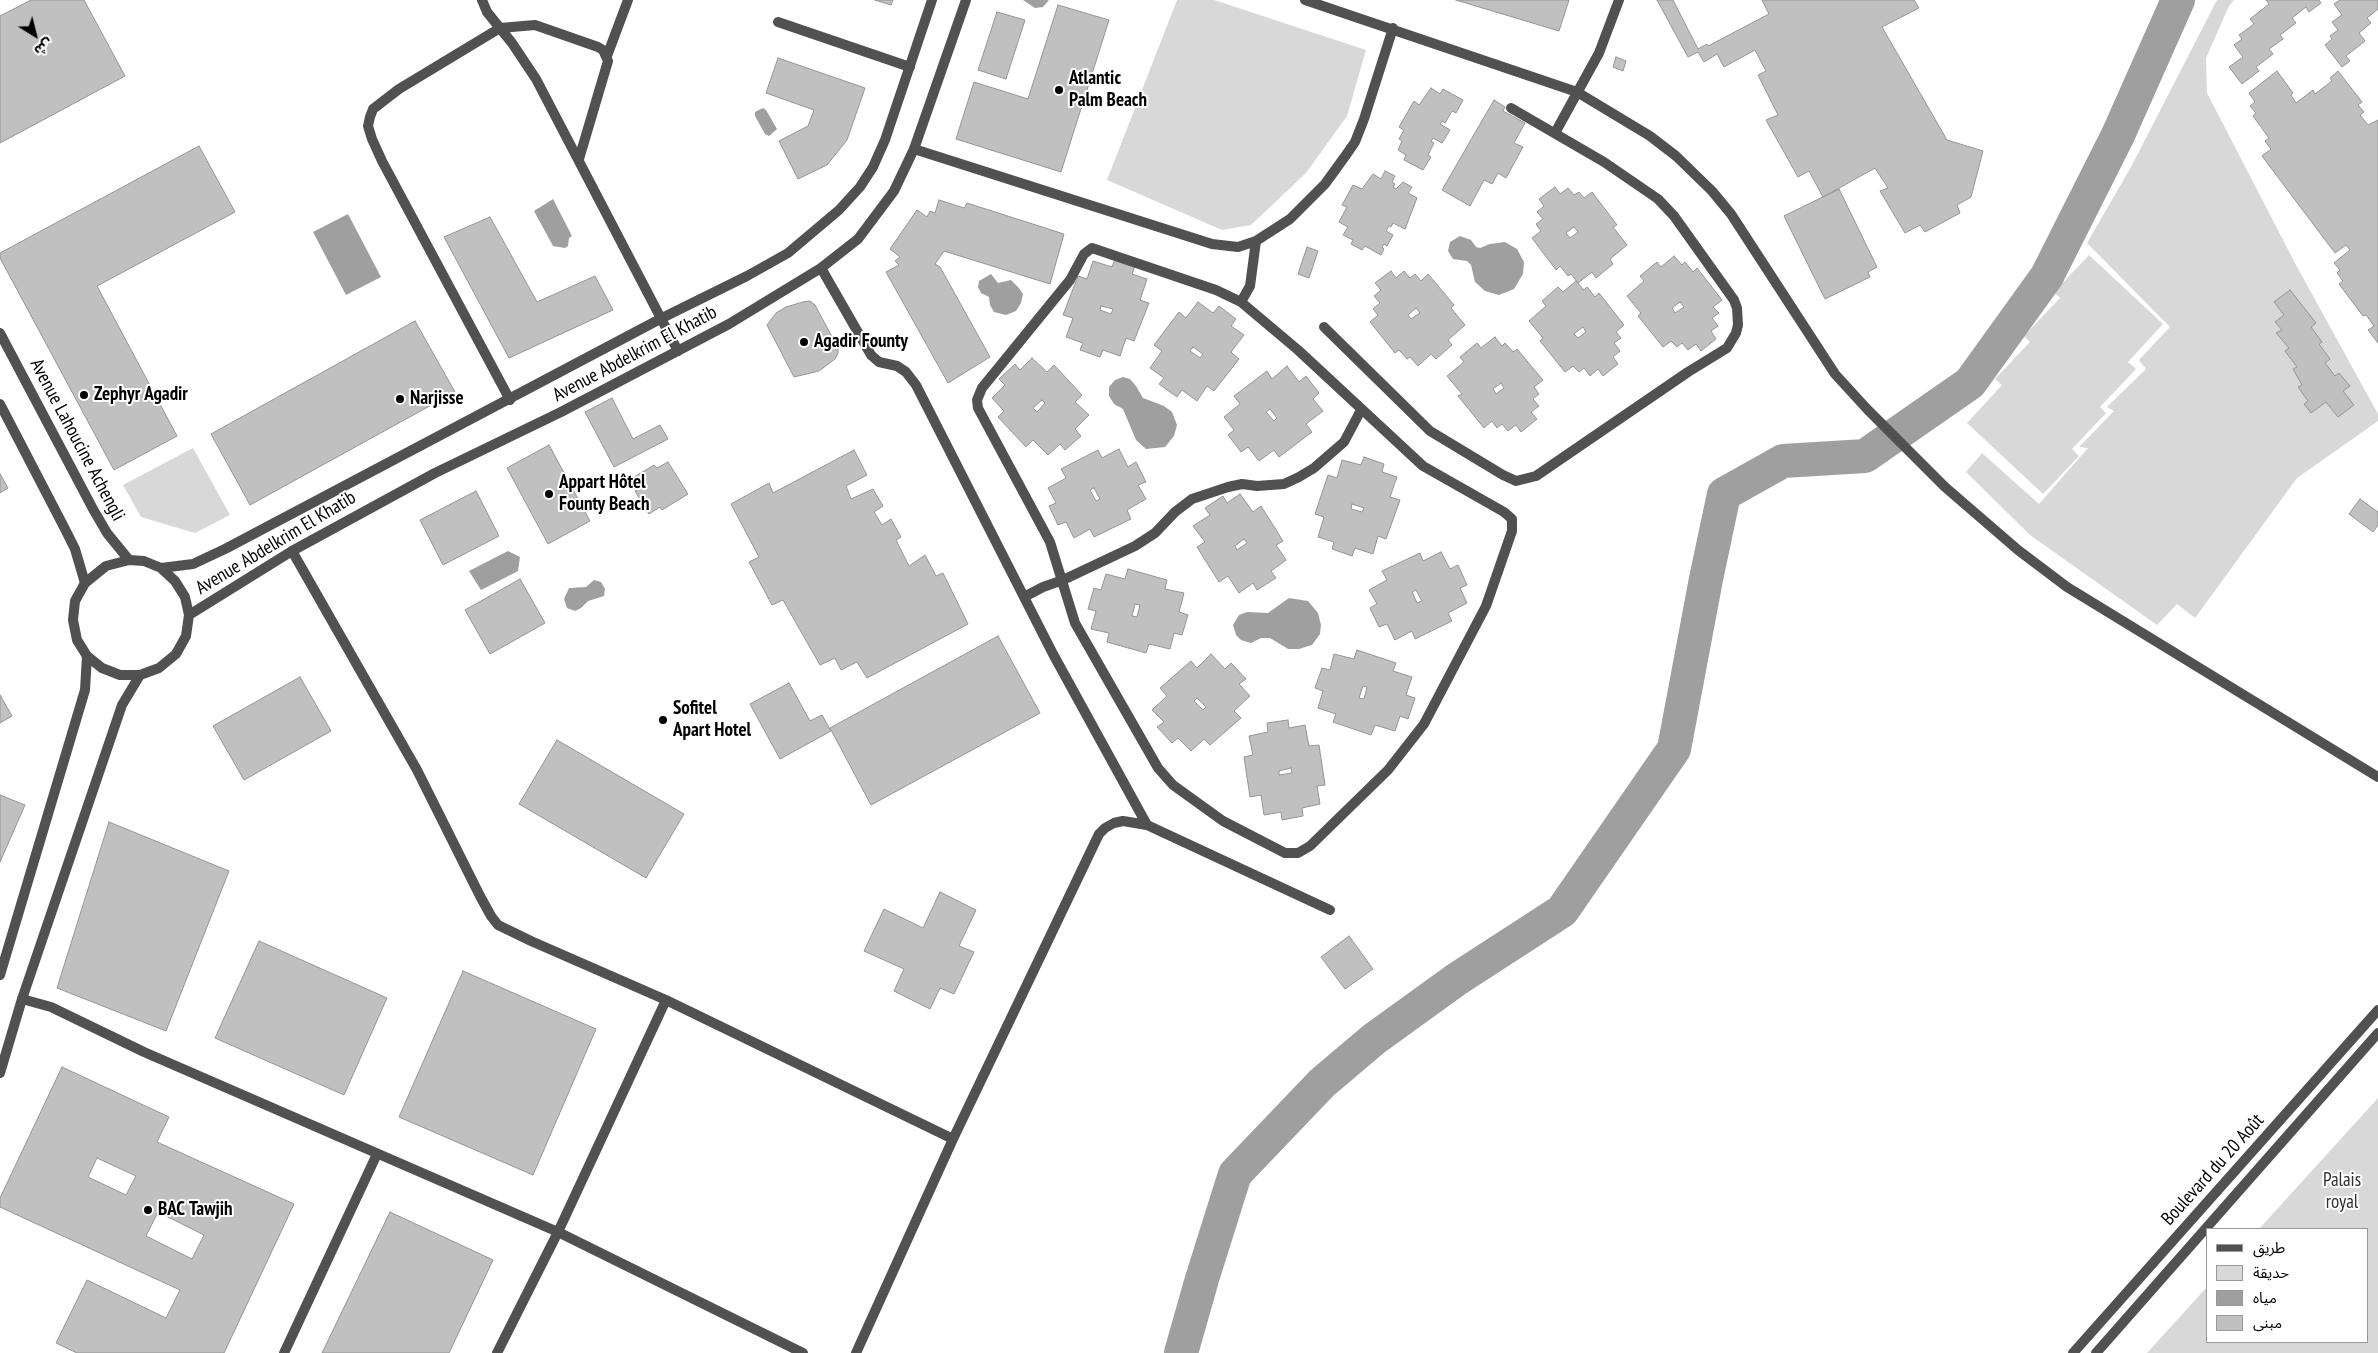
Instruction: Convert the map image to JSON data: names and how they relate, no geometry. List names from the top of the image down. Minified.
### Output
{"streets":{"street":["Avenue Abdelkrim El Khatib","Avenue Lahoucine Achengli","Boulevard du 20 Août"]},"crossings":[["Avenue Abdelkrim El Khatib","Avenue Lahoucine Achengli"]],"parks":["Palais royal"],"places":["Atlantic Palm Beach","Agadir Founty","Zephyr Agadir","Narjisse","Appart Hôtel Founty Beach","Sofitel Apart Hotel","BAC Tawjih"],"legend":["طريق","حديقة","مياه","مبنى"],"north":"bottom right"}
